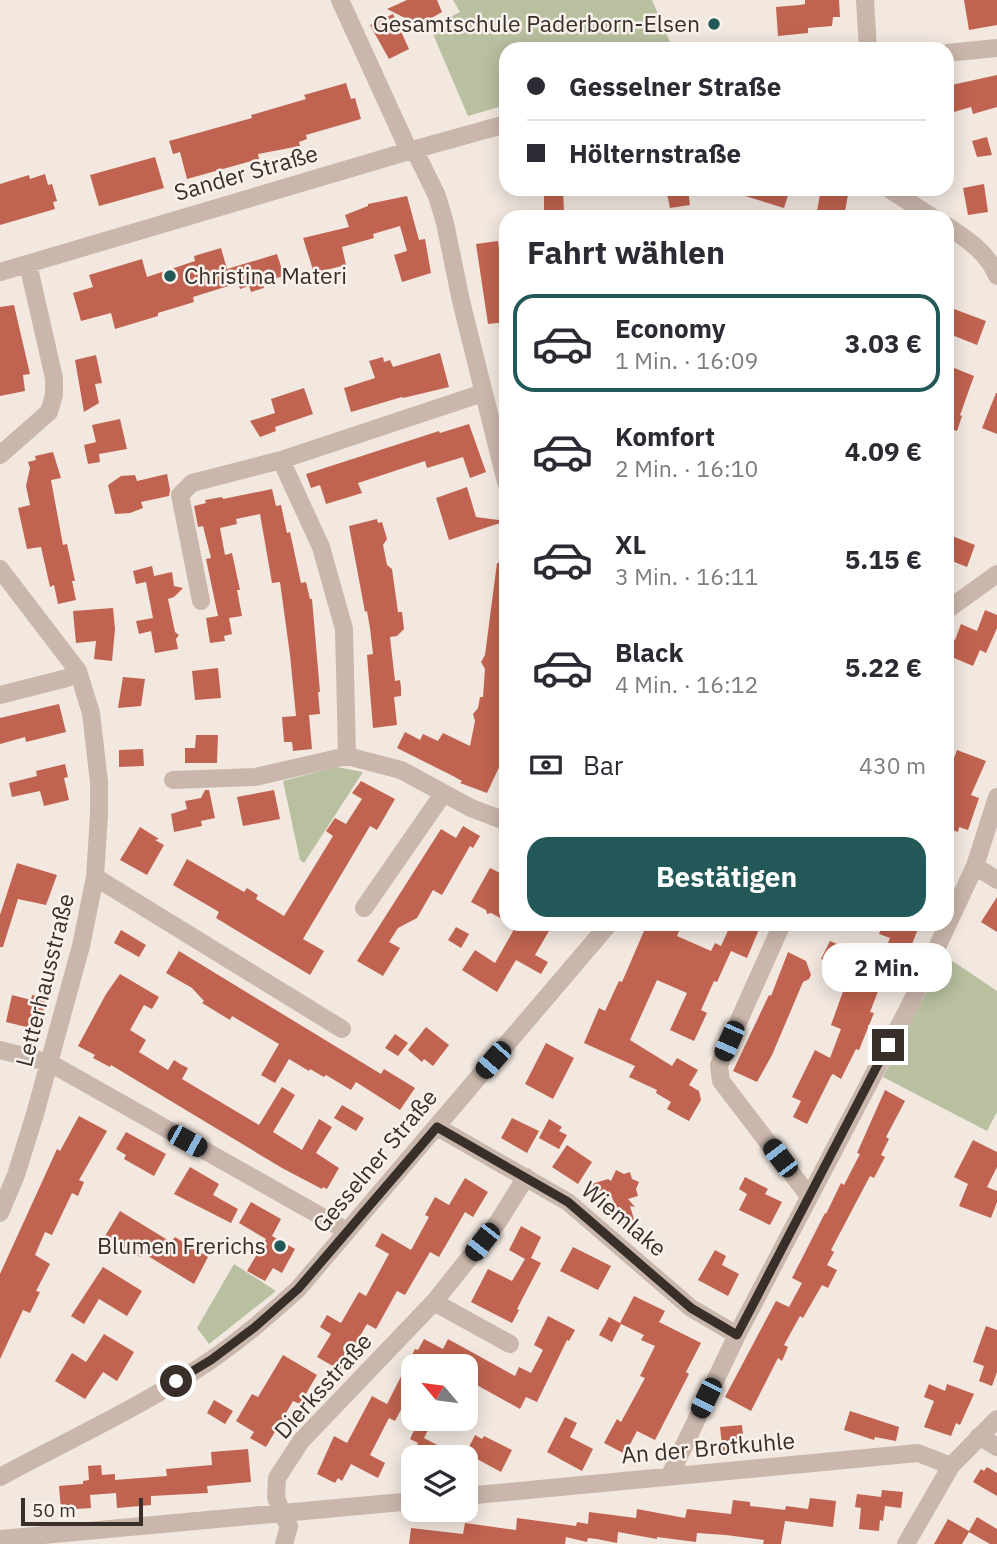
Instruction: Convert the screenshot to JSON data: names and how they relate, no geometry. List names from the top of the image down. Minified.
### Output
{"streets":{"street":["Sander Straße","Letterhausstraße","Gesselner Straße","Wiemlake","Dierksstraße","An der Brotkuhle"]},"crossings":[["Gesselner Straße","Wiemlake"],["Wiemlake","Dierksstraße"]],"places":["Gesamtschule Paderborn-Elsen","Christina Materi","Blumen Frerichs"],"scale_bar":"50 m","north":"top left","page":{"banner":["Gesselner Straße","Hölternstraße"],"heading":"Fahrt wählen","list":[{"name":"Economy","note":"1 Min. · 16:09","value":"3.03 €"},{"name":"Komfort","note":"2 Min. · 16:10","value":"4.09 €"},{"name":"XL","note":"3 Min. · 16:11","value":"5.15 €"},{"name":"Black","note":"4 Min. · 16:12","value":"5.22 €"}],"pay":["Bar","430 m"],"buttons":"Bestätigen","bubble":"2 Min.","scale":"50 m"}}
